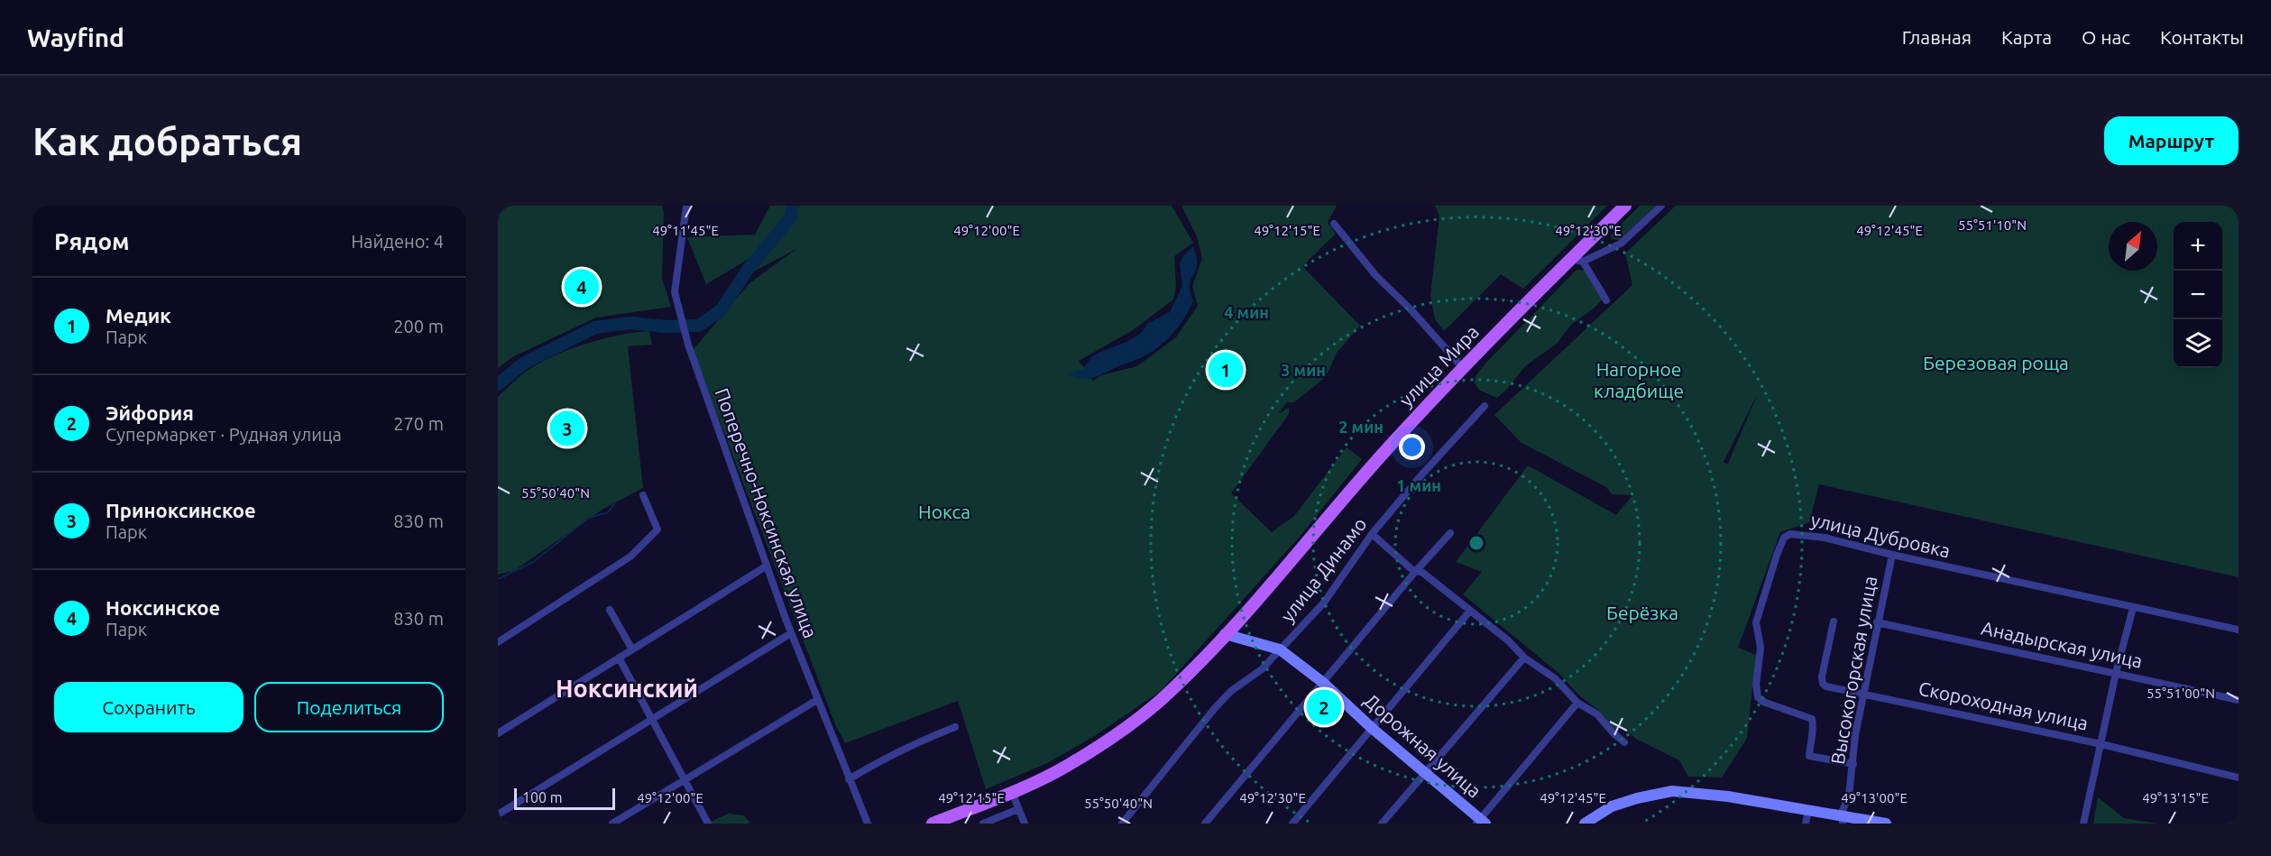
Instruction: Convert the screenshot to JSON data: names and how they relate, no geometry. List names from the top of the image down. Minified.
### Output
{"streets":{"main road":["улица Мира"],"street":["Поперечно-Ноксинская улица","улица Дубровка","улица Динамо","Анадырская улица","Высокогорская улица","Скороходная улица","Дорожная улица"]},"crossings":[["улица Мира","Дорожная улица"],["улица Дубровка","Высокогорская улица"],["улица Динамо","Дорожная улица"],["Анадырская улица","Высокогорская улица"],["Высокогорская улица","Скороходная улица"]],"districts":["Ноксинский"],"parks":["Березовая роща","Нагорное кладбище","Нокса","Берёзка"],"scale_bar":"100 m","north":"top right","page":{"header":"Wayfind","nav":["Главная","Карта","О нас","Контакты"],"buttons":["Маршрут",["Сохранить","Поделиться"]],"title":"Как добраться","heading":["Рядом","Найдено: 4"],"map_buttons":["+","−"],"pins":["4","1","3","2"],"list":[{"mark":"1","name":"Медик","note":"Парк","value":"200 m"},{"mark":"2","name":"Эйфория","note":"Супермаркет · Рудная улица","value":"270 m"},{"mark":"3","name":"Приноксинское","note":"Парк","value":"830 m"},{"mark":"4","name":"Ноксинское","note":"Парк","value":"830 m"}],"scale":"100 m"},"coordinates":["55°51'10\"N","49°11'45\"E","49°12'00\"E","49°12'15\"E","49°12'30\"E","49°12'45\"E","55°50'40\"N","55°51'00\"N","49°13'00\"E","49°13'15\"E"],"rings":["4 мин","3 мин","2 мин","1 мин"]}
